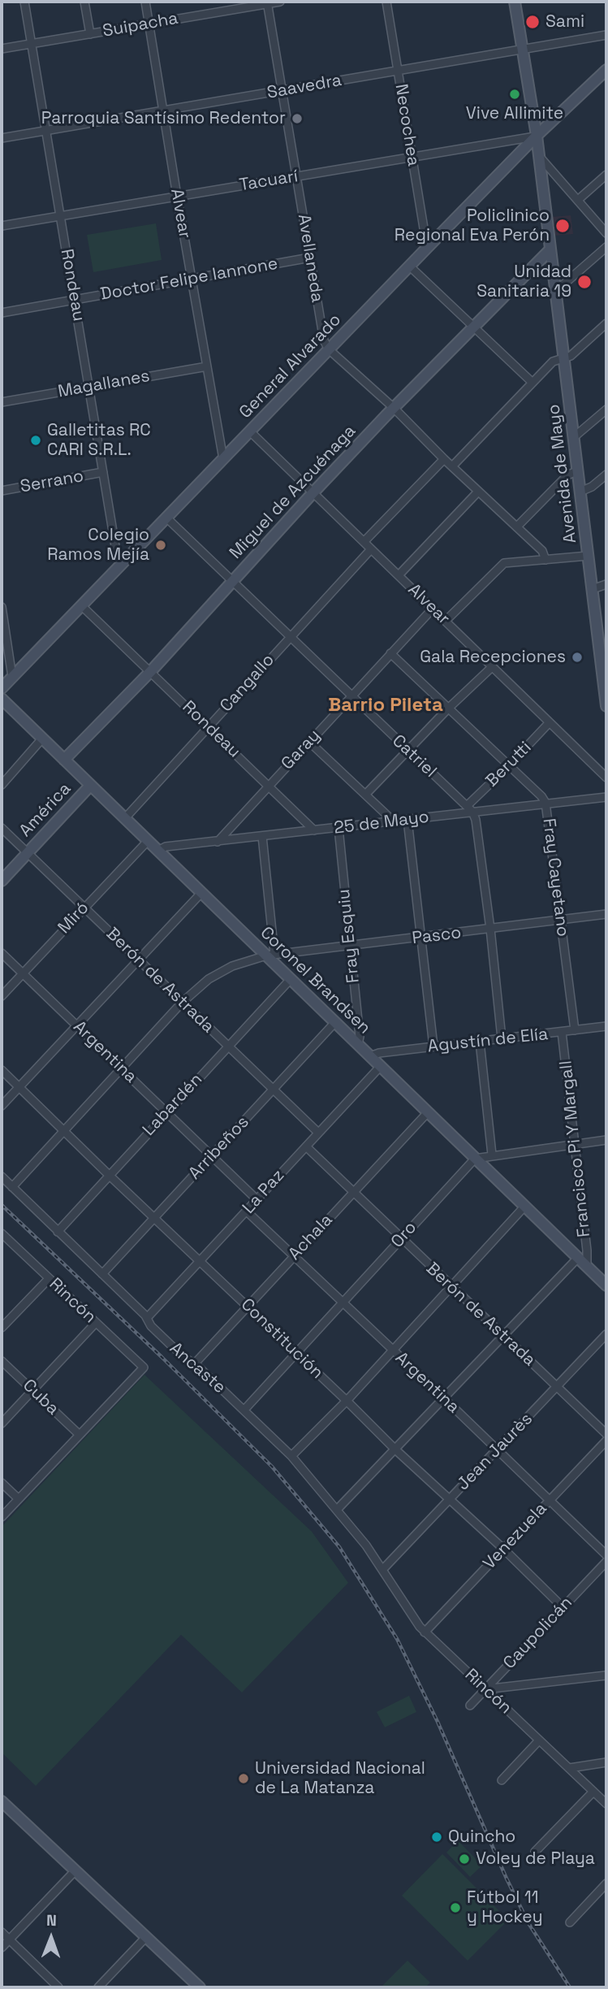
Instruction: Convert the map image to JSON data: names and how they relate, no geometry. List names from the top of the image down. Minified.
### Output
{"streets":{"street":["Suipacha","Saavedra","Necochea","Tacuarí","Alvear","Avellaneda","Doctor Felipe Iannone","Rondeau","General Alvarado","Magallanes","Avenida de Mayo","Serrano","Miguel de Azcuénaga","Cangallo","Garay","Catriel","Berutti","América","25 de Mayo","Fray Cayetano","Miró","Fray Esquiu","Pasco","Berón de Astrada","Coronel Brandsen","Agustín de Elía","Argentina","Labardén","Arribeños","Francisco Pi Y Margall","La Paz","Oro","Achala","Rincón","Constitución","Ancaste","Cuba","Jean Jaurès","Venezuela","Caupolicán"]},"crossings":[["Suipacha","Alvear"],["Suipacha","Avellaneda"],["Suipacha","Rondeau"],["Saavedra","Necochea"],["Saavedra","Alvear"],["Saavedra","Avellaneda"],["Saavedra","Rondeau"],["Saavedra","Avenida de Mayo"],["Necochea","Tacuarí"],["Necochea","General Alvarado"],["Tacuarí","Alvear"],["Tacuarí","Avellaneda"],["Tacuarí","Rondeau"],["Tacuarí","General Alvarado"],["Tacuarí","Avenida de Mayo"],["Alvear","Doctor Felipe Iannone"],["Alvear","General Alvarado"],["Alvear","Magallanes"],["Alvear","Miguel de Azcuénaga"],["Alvear","Cangallo"],["Alvear","Garay"],["Alvear","Berutti"],["Avellaneda","Doctor Felipe Iannone"],["Avellaneda","General Alvarado"],["Doctor Felipe Iannone","Rondeau"],["Rondeau","General Alvarado"],["Rondeau","Magallanes"],["Rondeau","Serrano"],["Rondeau","Miguel de Azcuénaga"],["Rondeau","Cangallo"],["Rondeau","Garay"],["Rondeau","25 de Mayo"],["General Alvarado","Avenida de Mayo"],["General Alvarado","Catriel"],["Avenida de Mayo","Miguel de Azcuénaga"],["Miguel de Azcuénaga","Catriel"],["Miguel de Azcuénaga","Coronel Brandsen"],["Cangallo","Catriel"],["Cangallo","Coronel Brandsen"],["Garay","Catriel"],["Garay","25 de Mayo"],["Garay","Fray Cayetano"],["Catriel","Berutti"],["Catriel","25 de Mayo"],["Berutti","25 de Mayo"],["Berutti","Fray Cayetano"],["América","Berón de Astrada"],["América","Coronel Brandsen"],["25 de Mayo","Fray Cayetano"],["25 de Mayo","Fray Esquiu"],["25 de Mayo","Coronel Brandsen"],["Fray Cayetano","Pasco"],["Fray Cayetano","Agustín de Elía"],["Miró","Berón de Astrada"],["Miró","Coronel Brandsen"],["Miró","Argentina"],["Fray Esquiu","Pasco"],["Fray Esquiu","Coronel Brandsen"],["Pasco","Berón de Astrada"],["Pasco","Coronel Brandsen"],["Pasco","Argentina"],["Pasco","Constitución"],["Pasco","Ancaste"],["Berón de Astrada","Labardén"],["Berón de Astrada","Arribeños"],["Berón de Astrada","La Paz"],["Berón de Astrada","Oro"],["Berón de Astrada","Achala"],["Berón de Astrada","Jean Jaurès"],["Coronel Brandsen","Agustín de Elía"],["Coronel Brandsen","Labardén"],["Coronel Brandsen","Arribeños"],["Coronel Brandsen","Francisco Pi Y Margall"],["Coronel Brandsen","La Paz"],["Coronel Brandsen","Oro"],["Coronel Brandsen","Achala"],["Agustín de Elía","Francisco Pi Y Margall"],["Argentina","Labardén"],["Argentina","Arribeños"],["Argentina","La Paz"],["Argentina","Oro"],["Argentina","Achala"],["Argentina","Jean Jaurès"],["Argentina","Venezuela"],["Labardén","Constitución"],["Labardén","Ancaste"],["Arribeños","Constitución"],["Arribeños","Ancaste"],["La Paz","Constitución"],["La Paz","Ancaste"],["Oro","Constitución"],["Oro","Ancaste"],["Achala","Constitución"],["Achala","Ancaste"],["Rincón","Ancaste"],["Rincón","Cuba"],["Rincón","Jean Jaurès"],["Rincón","Venezuela"],["Rincón","Caupolicán"],["Constitución","Jean Jaurès"],["Constitución","Venezuela"],["Constitución","Caupolicán"],["Ancaste","Jean Jaurès"]],"districts":["Barrio Pileta"],"places":["Sami","Vive Allimite","Parroquia Santísimo Redentor","Policlinico Regional Eva Perón","Unidad Sanitaria 19","Galletitas RC CARI S.R.L.","Colegio Ramos Mejía","Gala Recepciones","Universidad Nacional de La Matanza","Quincho","Voley de Playa","Fútbol 11 y Hockey"],"north":"top"}
